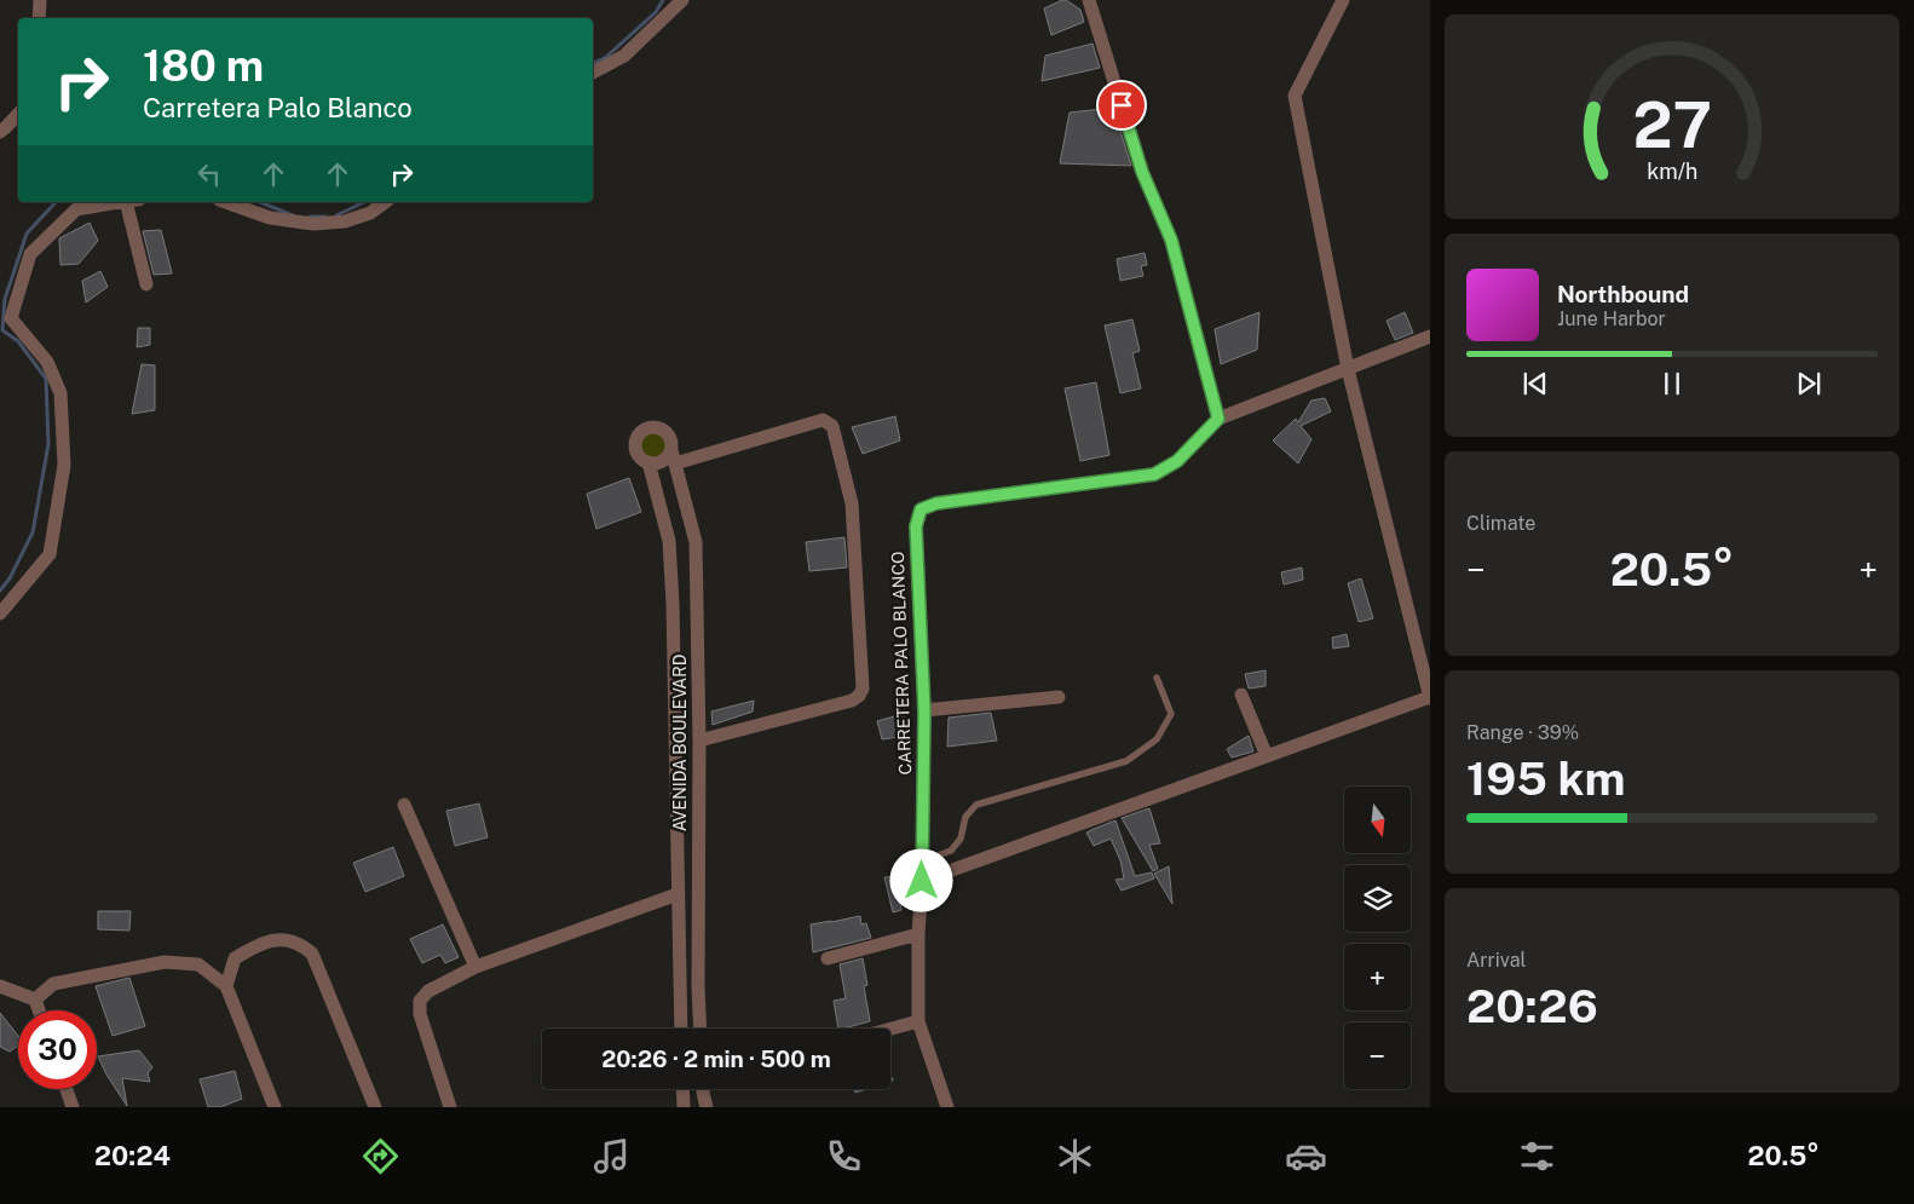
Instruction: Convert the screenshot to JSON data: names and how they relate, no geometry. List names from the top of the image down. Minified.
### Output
{"streets":{"street":["CARRETERA PALO BLANCO","AVENIDA BOULEVARD"]},"north":"bottom","page":{"turn":["180 m","Carretera Palo Blanco"],"song":["Northbound","June Harbor"],"tile":["Climate",["Range · 39%","195 km"],["Arrival","20:26"]],"heat":["−","20.5°","+"],"map_buttons":["+","−"],"limit":"30","trip":"20:26 · 2 min · 500 m","tabs":["20:24","20.5°"],"gauge":["27","km/h"]}}
